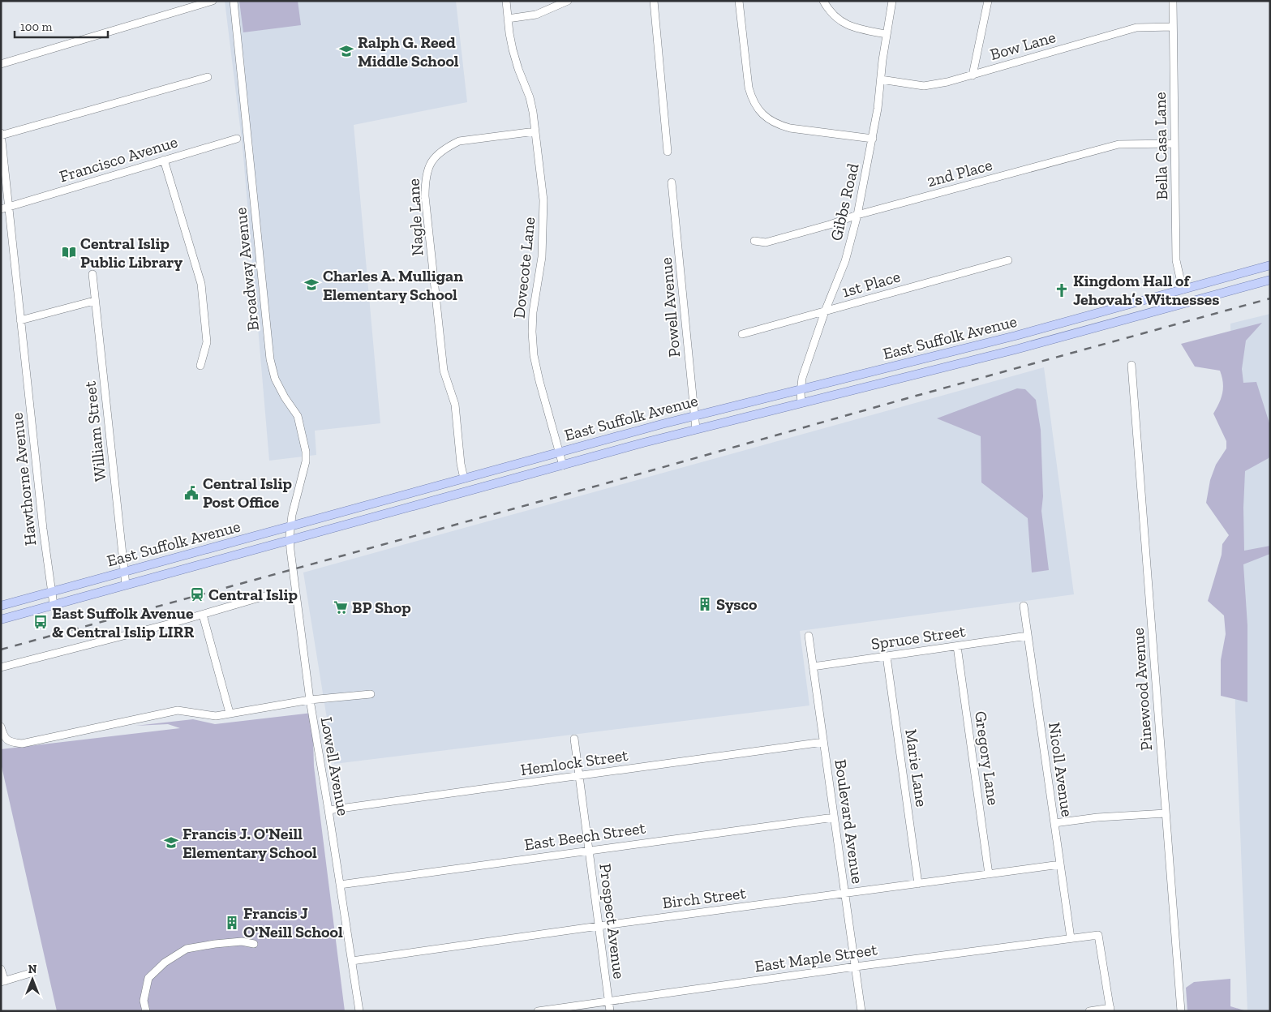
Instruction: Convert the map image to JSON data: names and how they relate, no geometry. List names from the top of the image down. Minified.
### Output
{"streets":{"main road":["East Suffolk Avenue"],"street":["Bow Lane","Bella Casa Lane","Francisco Avenue","2nd Place","Gibbs Road","Nagle Lane","Dovecote Lane","Broadway Avenue","1st Place","Powell Avenue","William Street","Hawthorne Avenue","Spruce Street","Pinewood Avenue","Gregory Lane","Hemlock Street","Lowell Avenue","Marie Lane","Nicoll Avenue","Boulevard Avenue","East Beech Street","Birch Street","Prospect Avenue","East Maple Street"]},"crossings":[["Bow Lane","Bella Casa Lane"],["Bow Lane","Gibbs Road"],["Bella Casa Lane","2nd Place"],["Bella Casa Lane","East Suffolk Avenue"],["Francisco Avenue","Hawthorne Avenue"],["2nd Place","Gibbs Road"],["Gibbs Road","1st Place"],["Gibbs Road","East Suffolk Avenue"],["Nagle Lane","Dovecote Lane"],["Nagle Lane","East Suffolk Avenue"],["Dovecote Lane","East Suffolk Avenue"],["Broadway Avenue","East Suffolk Avenue"],["Broadway Avenue","Lowell Avenue"],["Powell Avenue","East Suffolk Avenue"],["East Suffolk Avenue","William Street"],["East Suffolk Avenue","Hawthorne Avenue"],["East Suffolk Avenue","Lowell Avenue"],["Spruce Street","Gregory Lane"],["Spruce Street","Marie Lane"],["Spruce Street","Nicoll Avenue"],["Spruce Street","Boulevard Avenue"],["Gregory Lane","Birch Street"],["Hemlock Street","Lowell Avenue"],["Hemlock Street","Boulevard Avenue"],["Hemlock Street","Prospect Avenue"],["Lowell Avenue","East Beech Street"],["Lowell Avenue","Birch Street"],["Marie Lane","Birch Street"],["Nicoll Avenue","Birch Street"],["Nicoll Avenue","East Maple Street"],["Boulevard Avenue","East Beech Street"],["Boulevard Avenue","Birch Street"],["Boulevard Avenue","East Maple Street"],["East Beech Street","Prospect Avenue"],["Birch Street","Prospect Avenue"],["Prospect Avenue","East Maple Street"]],"places":{"school or university":["Ralph G. Reed Middle School","Charles A. Mulligan Elementary School","Francis J. O'Neill Elementary School"],"library":["Central Islip Public Library"],"church":["Kingdom Hall of Jehovah’s Witnesses"],"public building":["Central Islip Post Office"],"station":["Central Islip"],"building":["Sysco","Francis J O'Neill School"],"supermarket":["BP Shop"],"bus stop":["East Suffolk Avenue & Central Islip LIRR"]},"scale_bar":"100 m","north":"top"}
